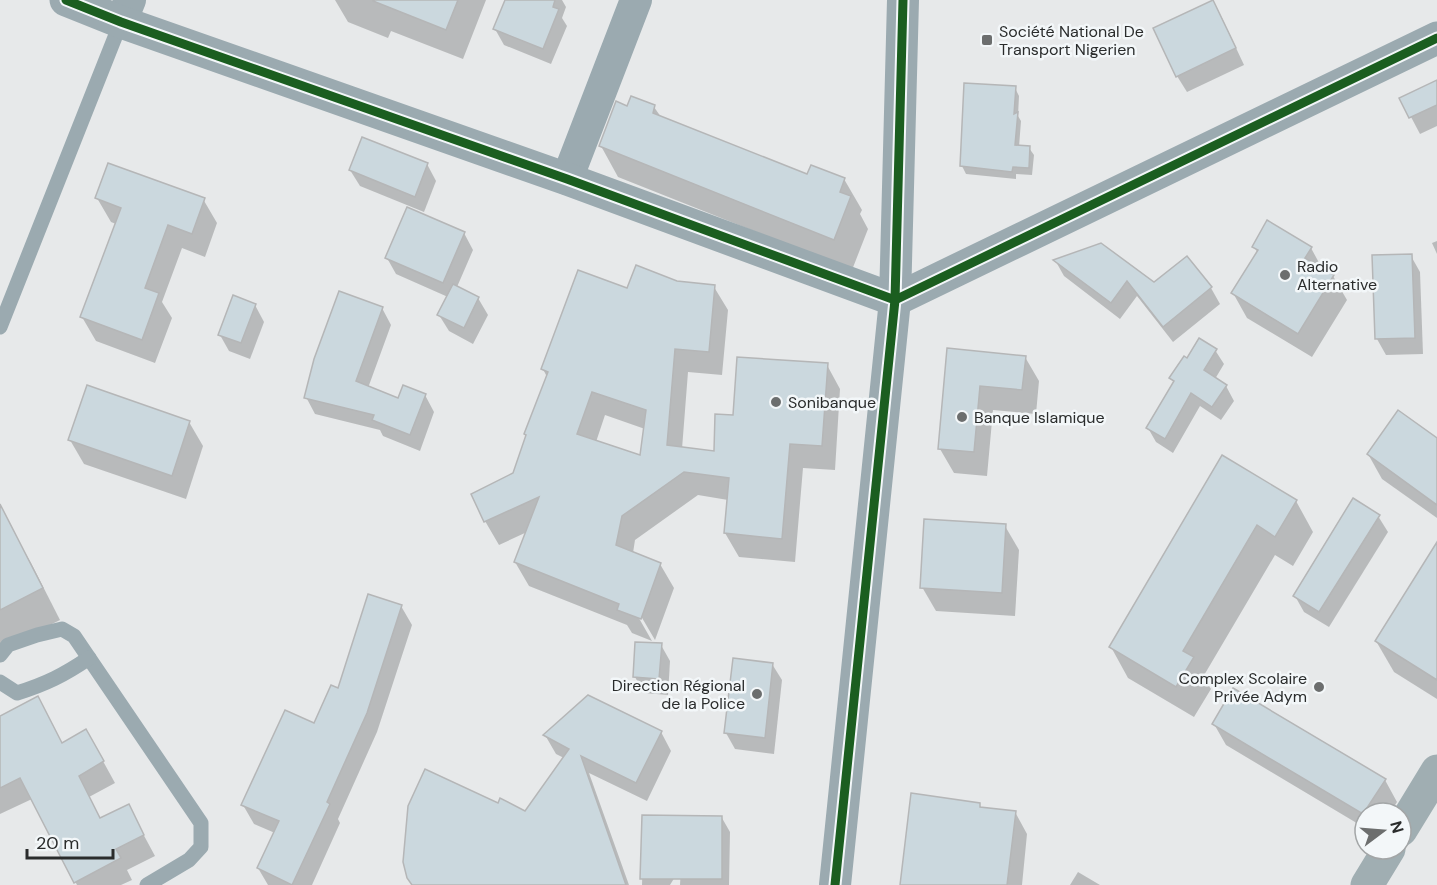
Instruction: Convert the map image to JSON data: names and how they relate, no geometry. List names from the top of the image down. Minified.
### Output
{"places":{"transit":["Société National De Transport Nigerien"],"other":["Radio Alternative","Sonibanque","Banque Islamique","Complex Scolaire Privée Adym","Direction Régional de la Police"]},"scale_bar":"20 m","north":"right"}
